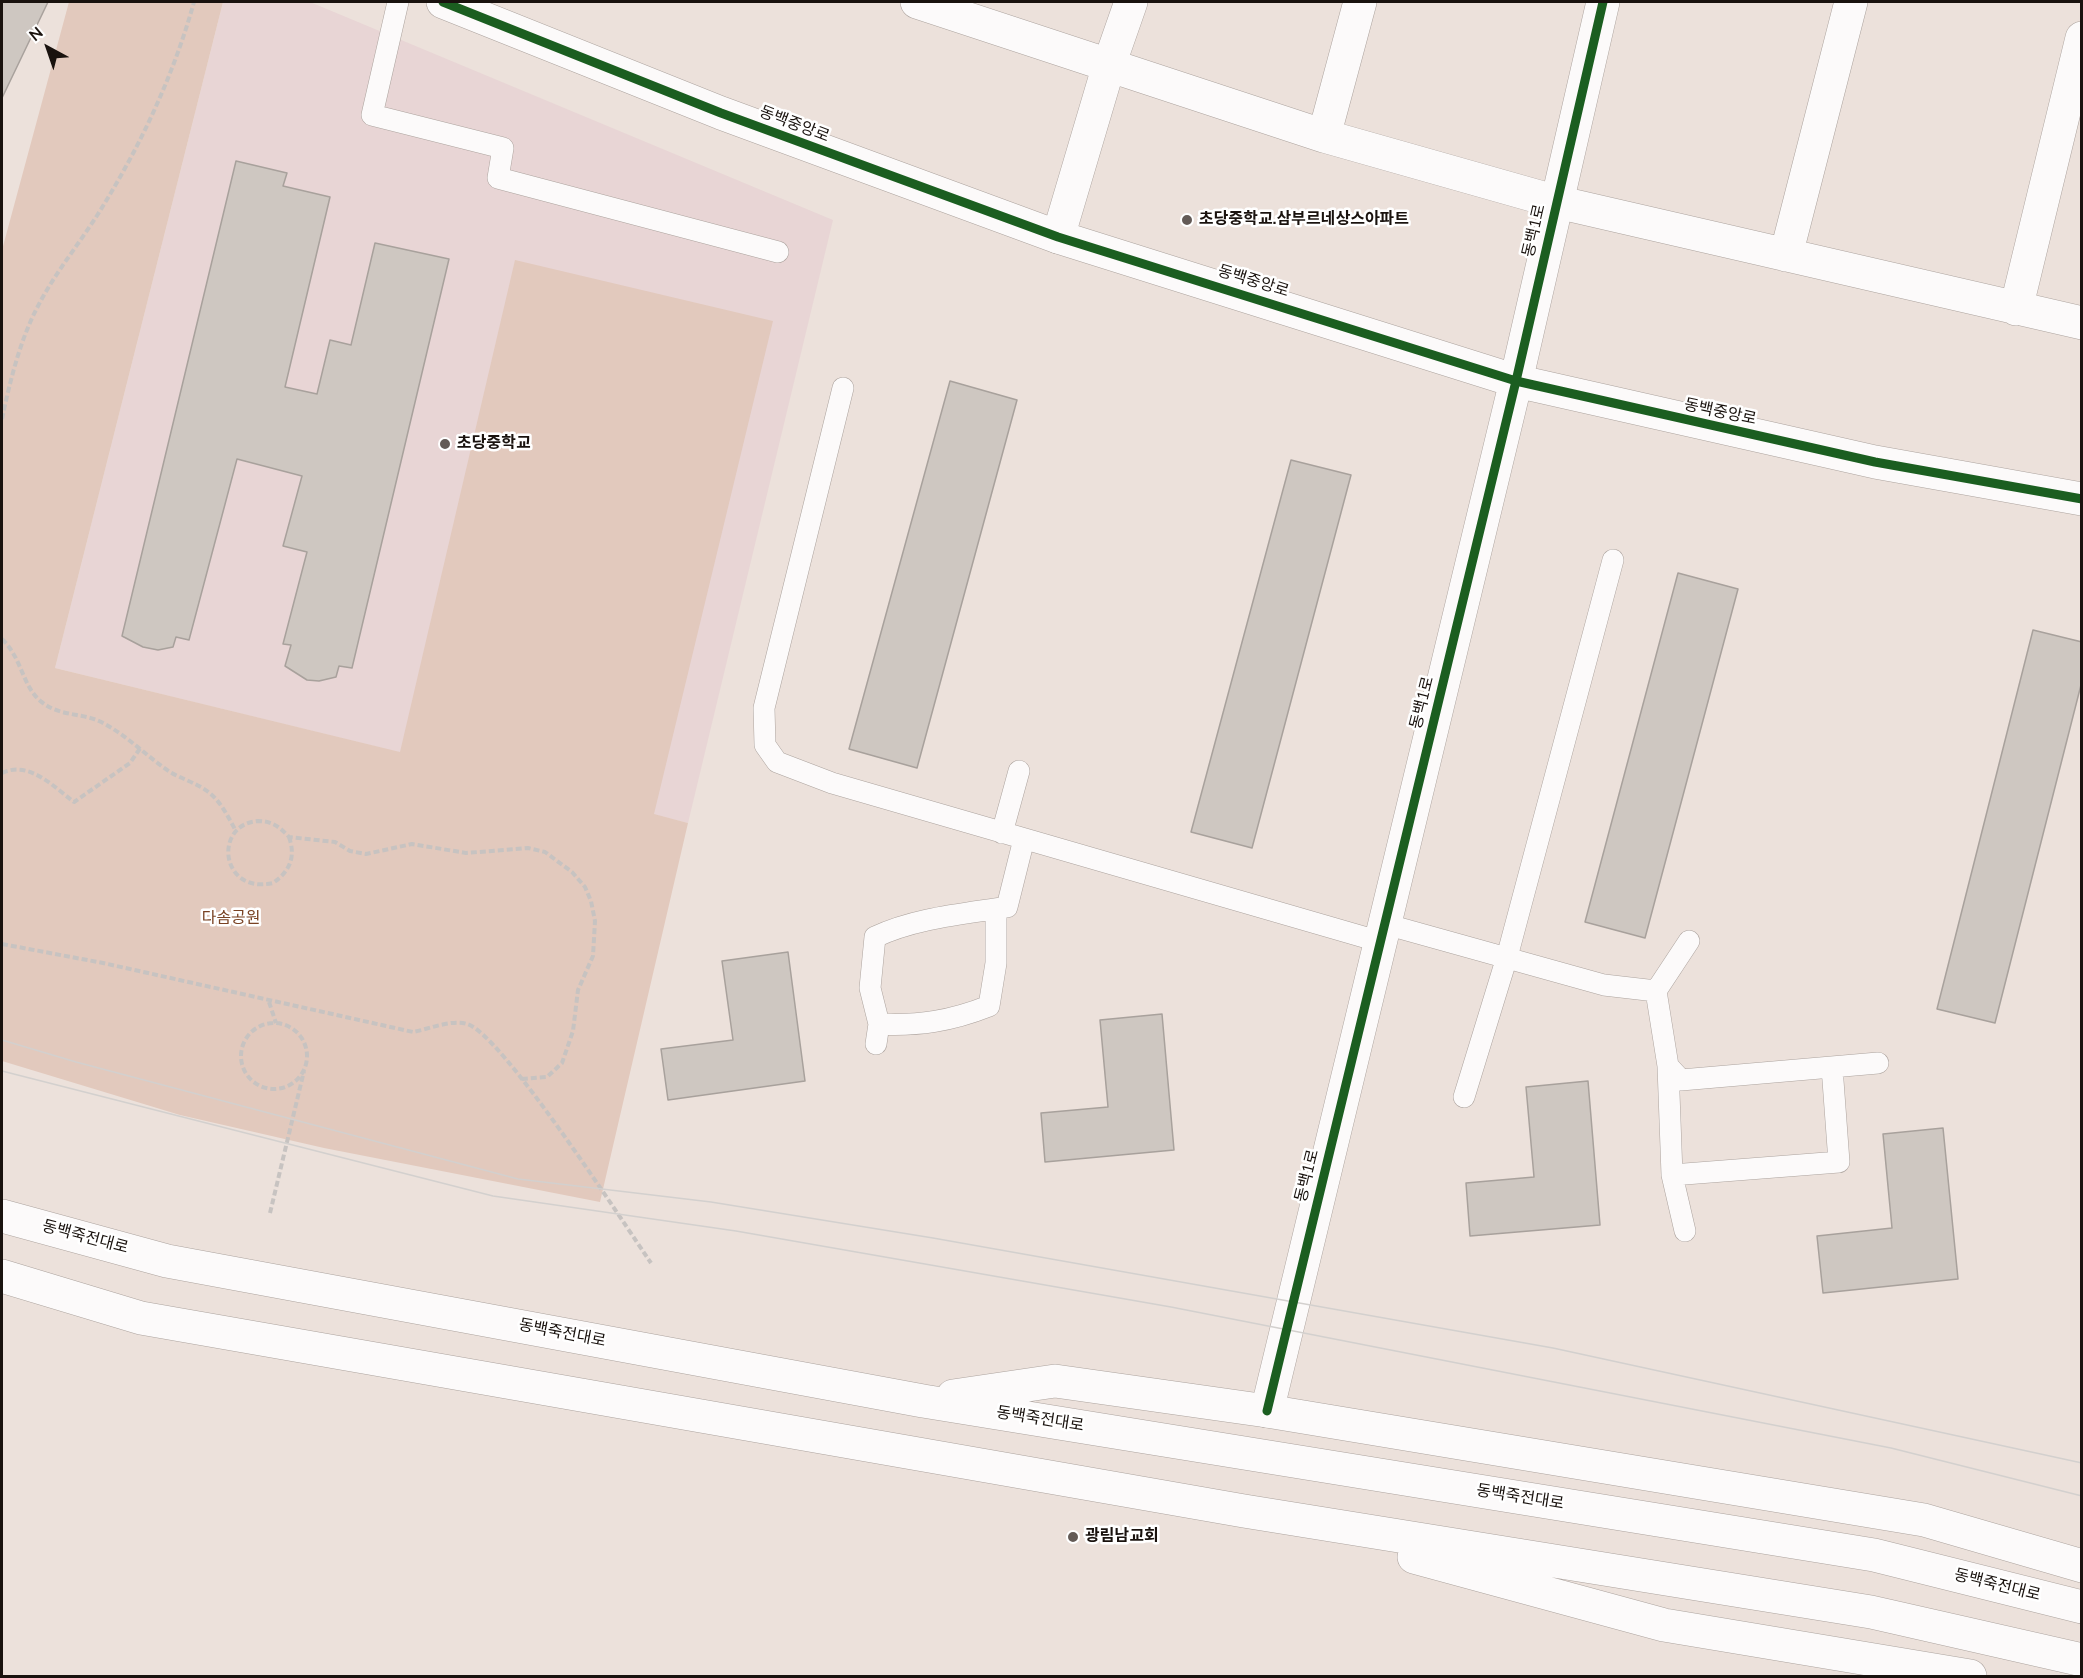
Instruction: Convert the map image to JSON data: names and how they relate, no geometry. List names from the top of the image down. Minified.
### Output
{"streets":{"main road":["동백중앙로","동백1로","동백죽전대로"]},"crossings":[["동백중앙로","동백1로"]],"parks":["다솜공원"],"places":["초당중학교.삼부르네상스아파트","초당중학교","광림남교회"],"north":"top left"}
